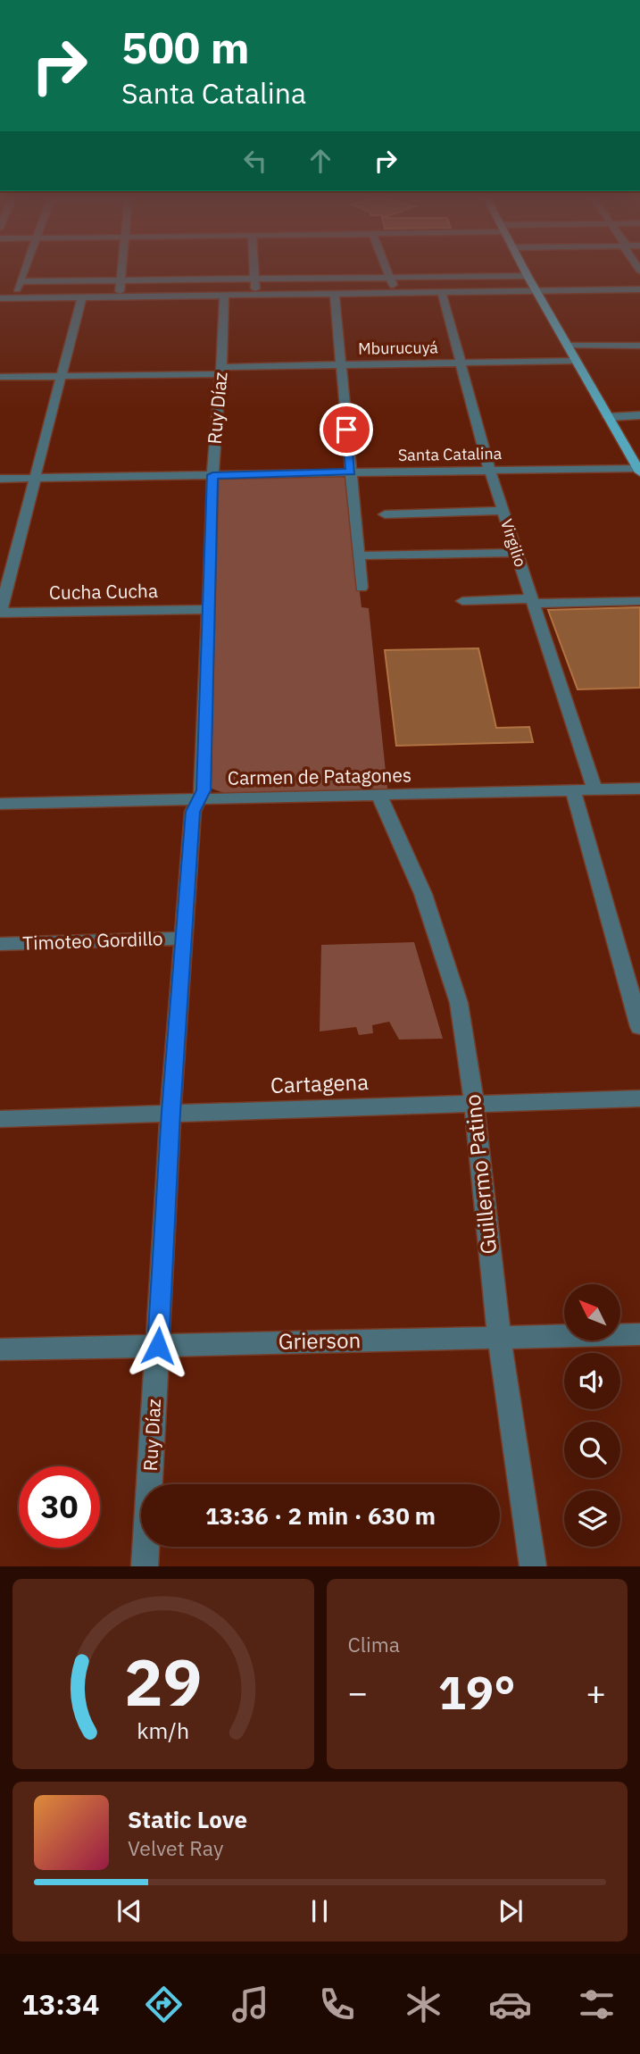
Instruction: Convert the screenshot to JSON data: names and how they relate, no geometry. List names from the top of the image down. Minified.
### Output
{"streets":{"street":["Mburucuyá","Ruy Díaz","Santa Catalina","Virgilio","Cucha Cucha","Carmen de Patagones","Timoteo Gordillo","Cartagena","Guillermo Patino","Grierson"]},"crossings":[["Mburucuyá","Ruy Díaz"],["Mburucuyá","Virgilio"],["Ruy Díaz","Santa Catalina"],["Ruy Díaz","Cucha Cucha"],["Ruy Díaz","Carmen de Patagones"],["Ruy Díaz","Timoteo Gordillo"],["Ruy Díaz","Cartagena"],["Ruy Díaz","Grierson"],["Santa Catalina","Virgilio"],["Virgilio","Carmen de Patagones"],["Carmen de Patagones","Guillermo Patino"],["Cartagena","Guillermo Patino"],["Guillermo Patino","Grierson"]],"north":"top left","page":{"turn":["500 m","Santa Catalina"],"limit":"30","trip":"13:36 · 2 min · 630 m","tile":"Clima","heat":["−","19°","+"],"song":["Static Love","Velvet Ray"],"tabs":"13:34","gauge":["29","km/h"]}}
